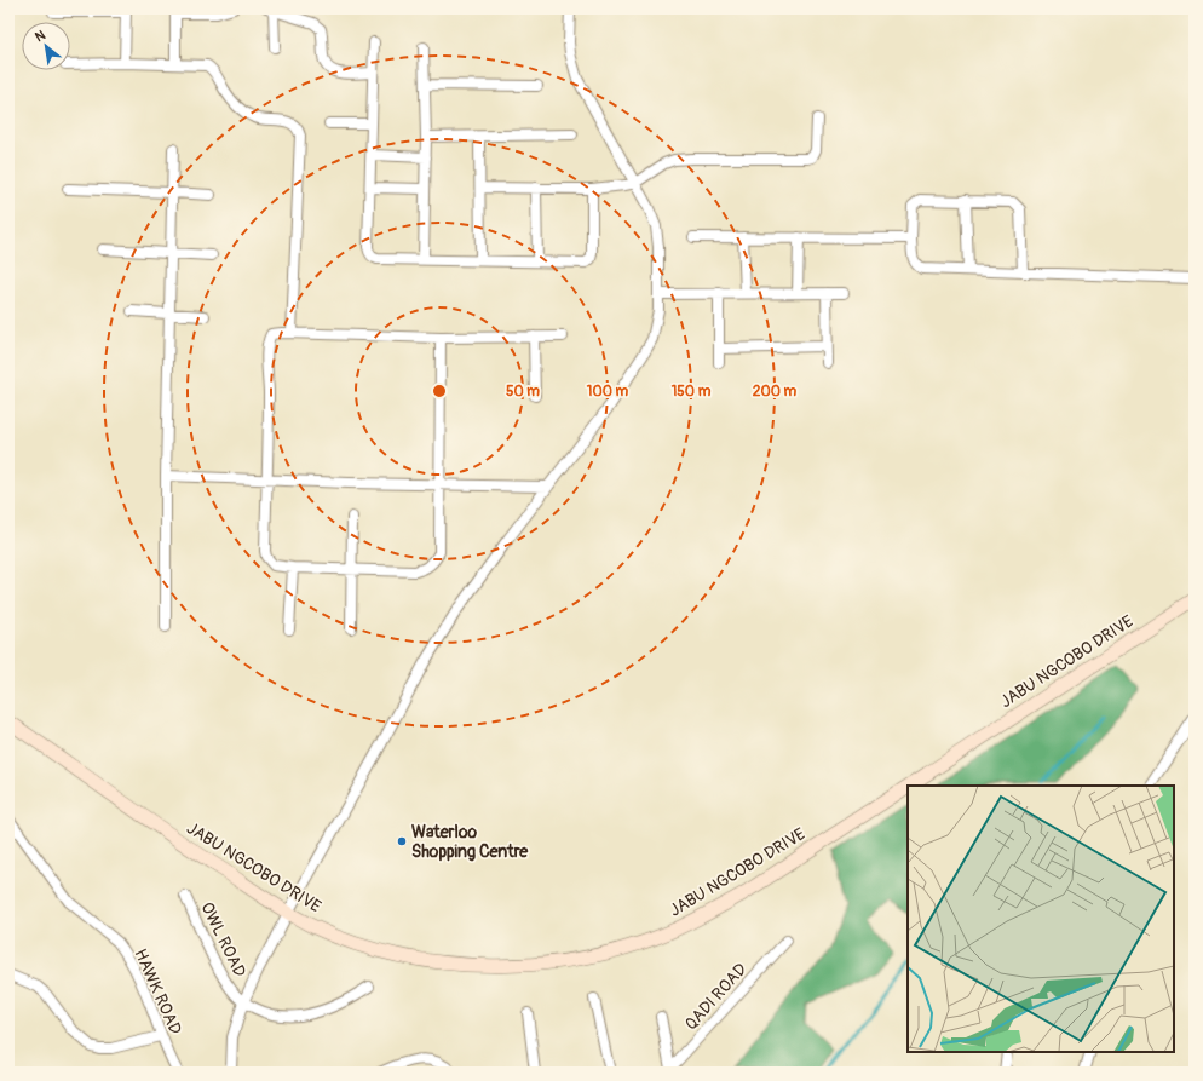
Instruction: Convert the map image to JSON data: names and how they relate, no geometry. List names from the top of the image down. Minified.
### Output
{"streets":{"main road":["JABU NGCOBO DRIVE"],"street":["OWL ROAD","HAWK ROAD","QADI ROAD"]},"places":["Waterloo Shopping Centre"],"north":"top left","rings":["50 m","100 m","150 m","200 m"]}
